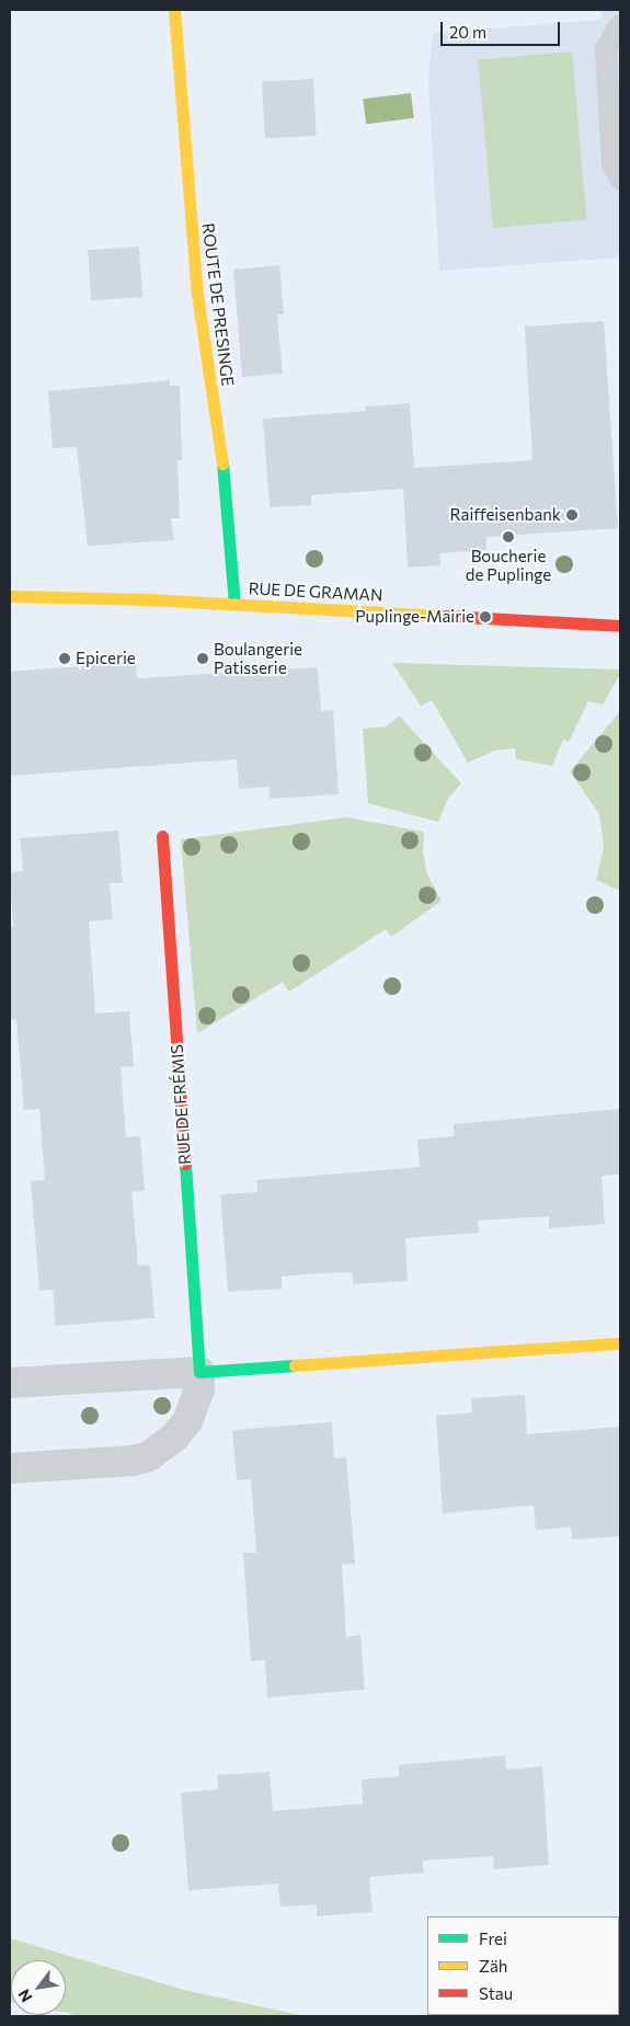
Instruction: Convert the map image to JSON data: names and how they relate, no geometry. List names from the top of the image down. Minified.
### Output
{"streets":{"street":["ROUTE DE PRESINGE","RUE DE GRAMAN","RUE DE FRÉMIS"]},"crossings":[["ROUTE DE PRESINGE","RUE DE GRAMAN"]],"places":["Raiffeisenbank","Boucherie de Puplinge","Puplinge-Mairie","Epicerie","Boulangerie Patisserie"],"legend":["Frei","Zäh","Stau"],"scale_bar":"20 m","north":"bottom left"}
